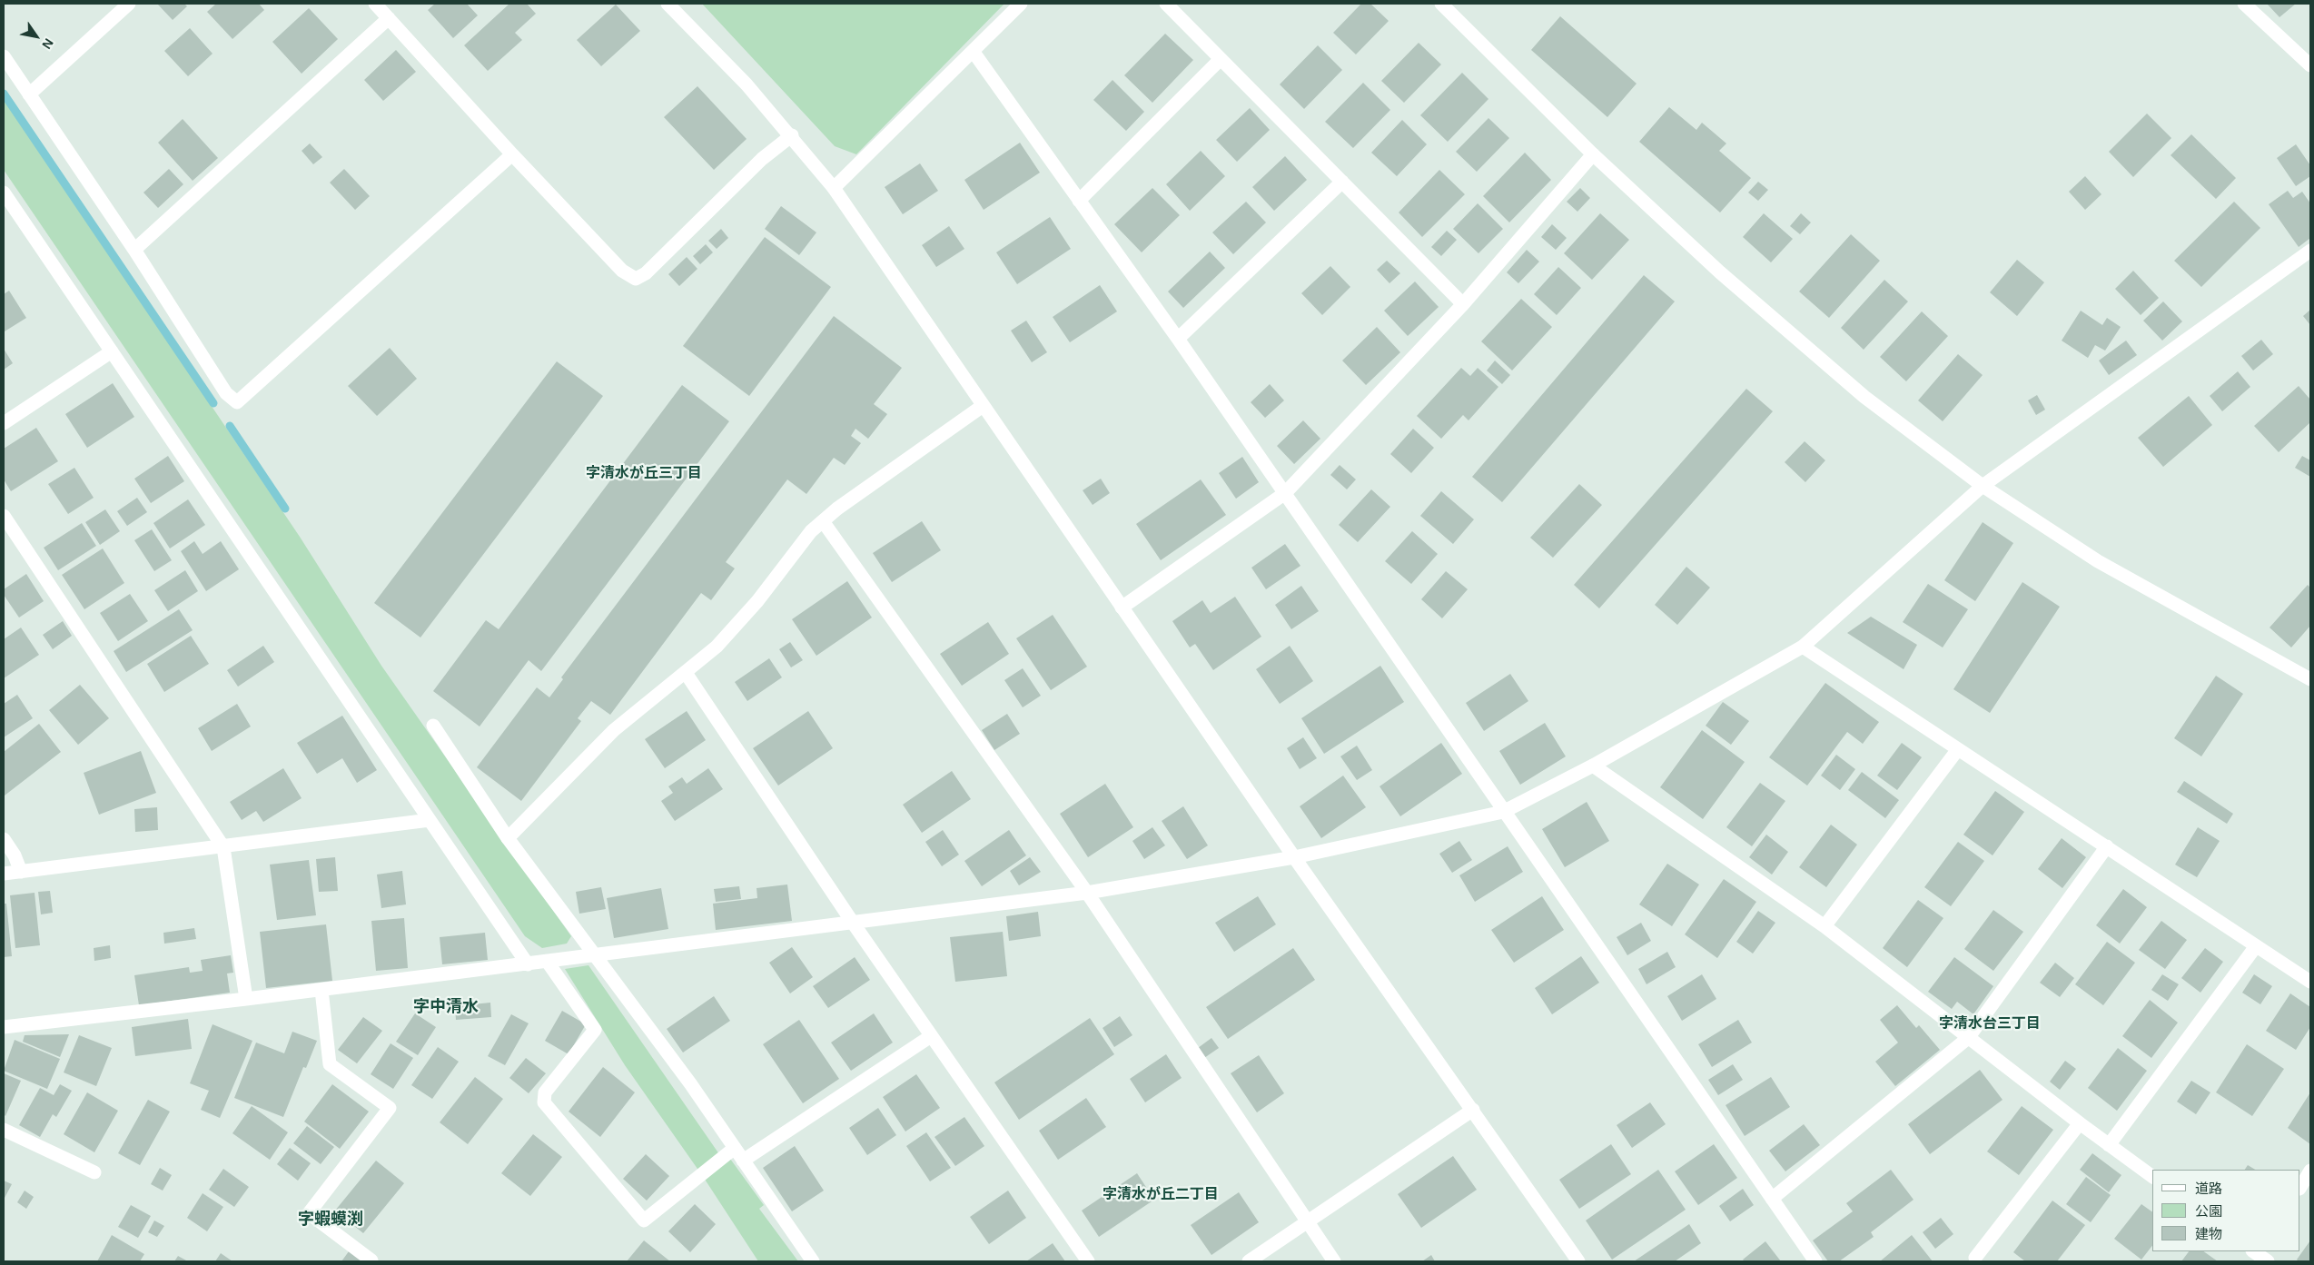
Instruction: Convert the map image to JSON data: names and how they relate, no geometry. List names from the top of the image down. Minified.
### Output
{"districts":["字清水が丘三丁目","字中清水","字清水台三丁目","字清水が丘二丁目","字蝦蟆渕"],"legend":["道路","公園","建物"],"north":"bottom right"}
